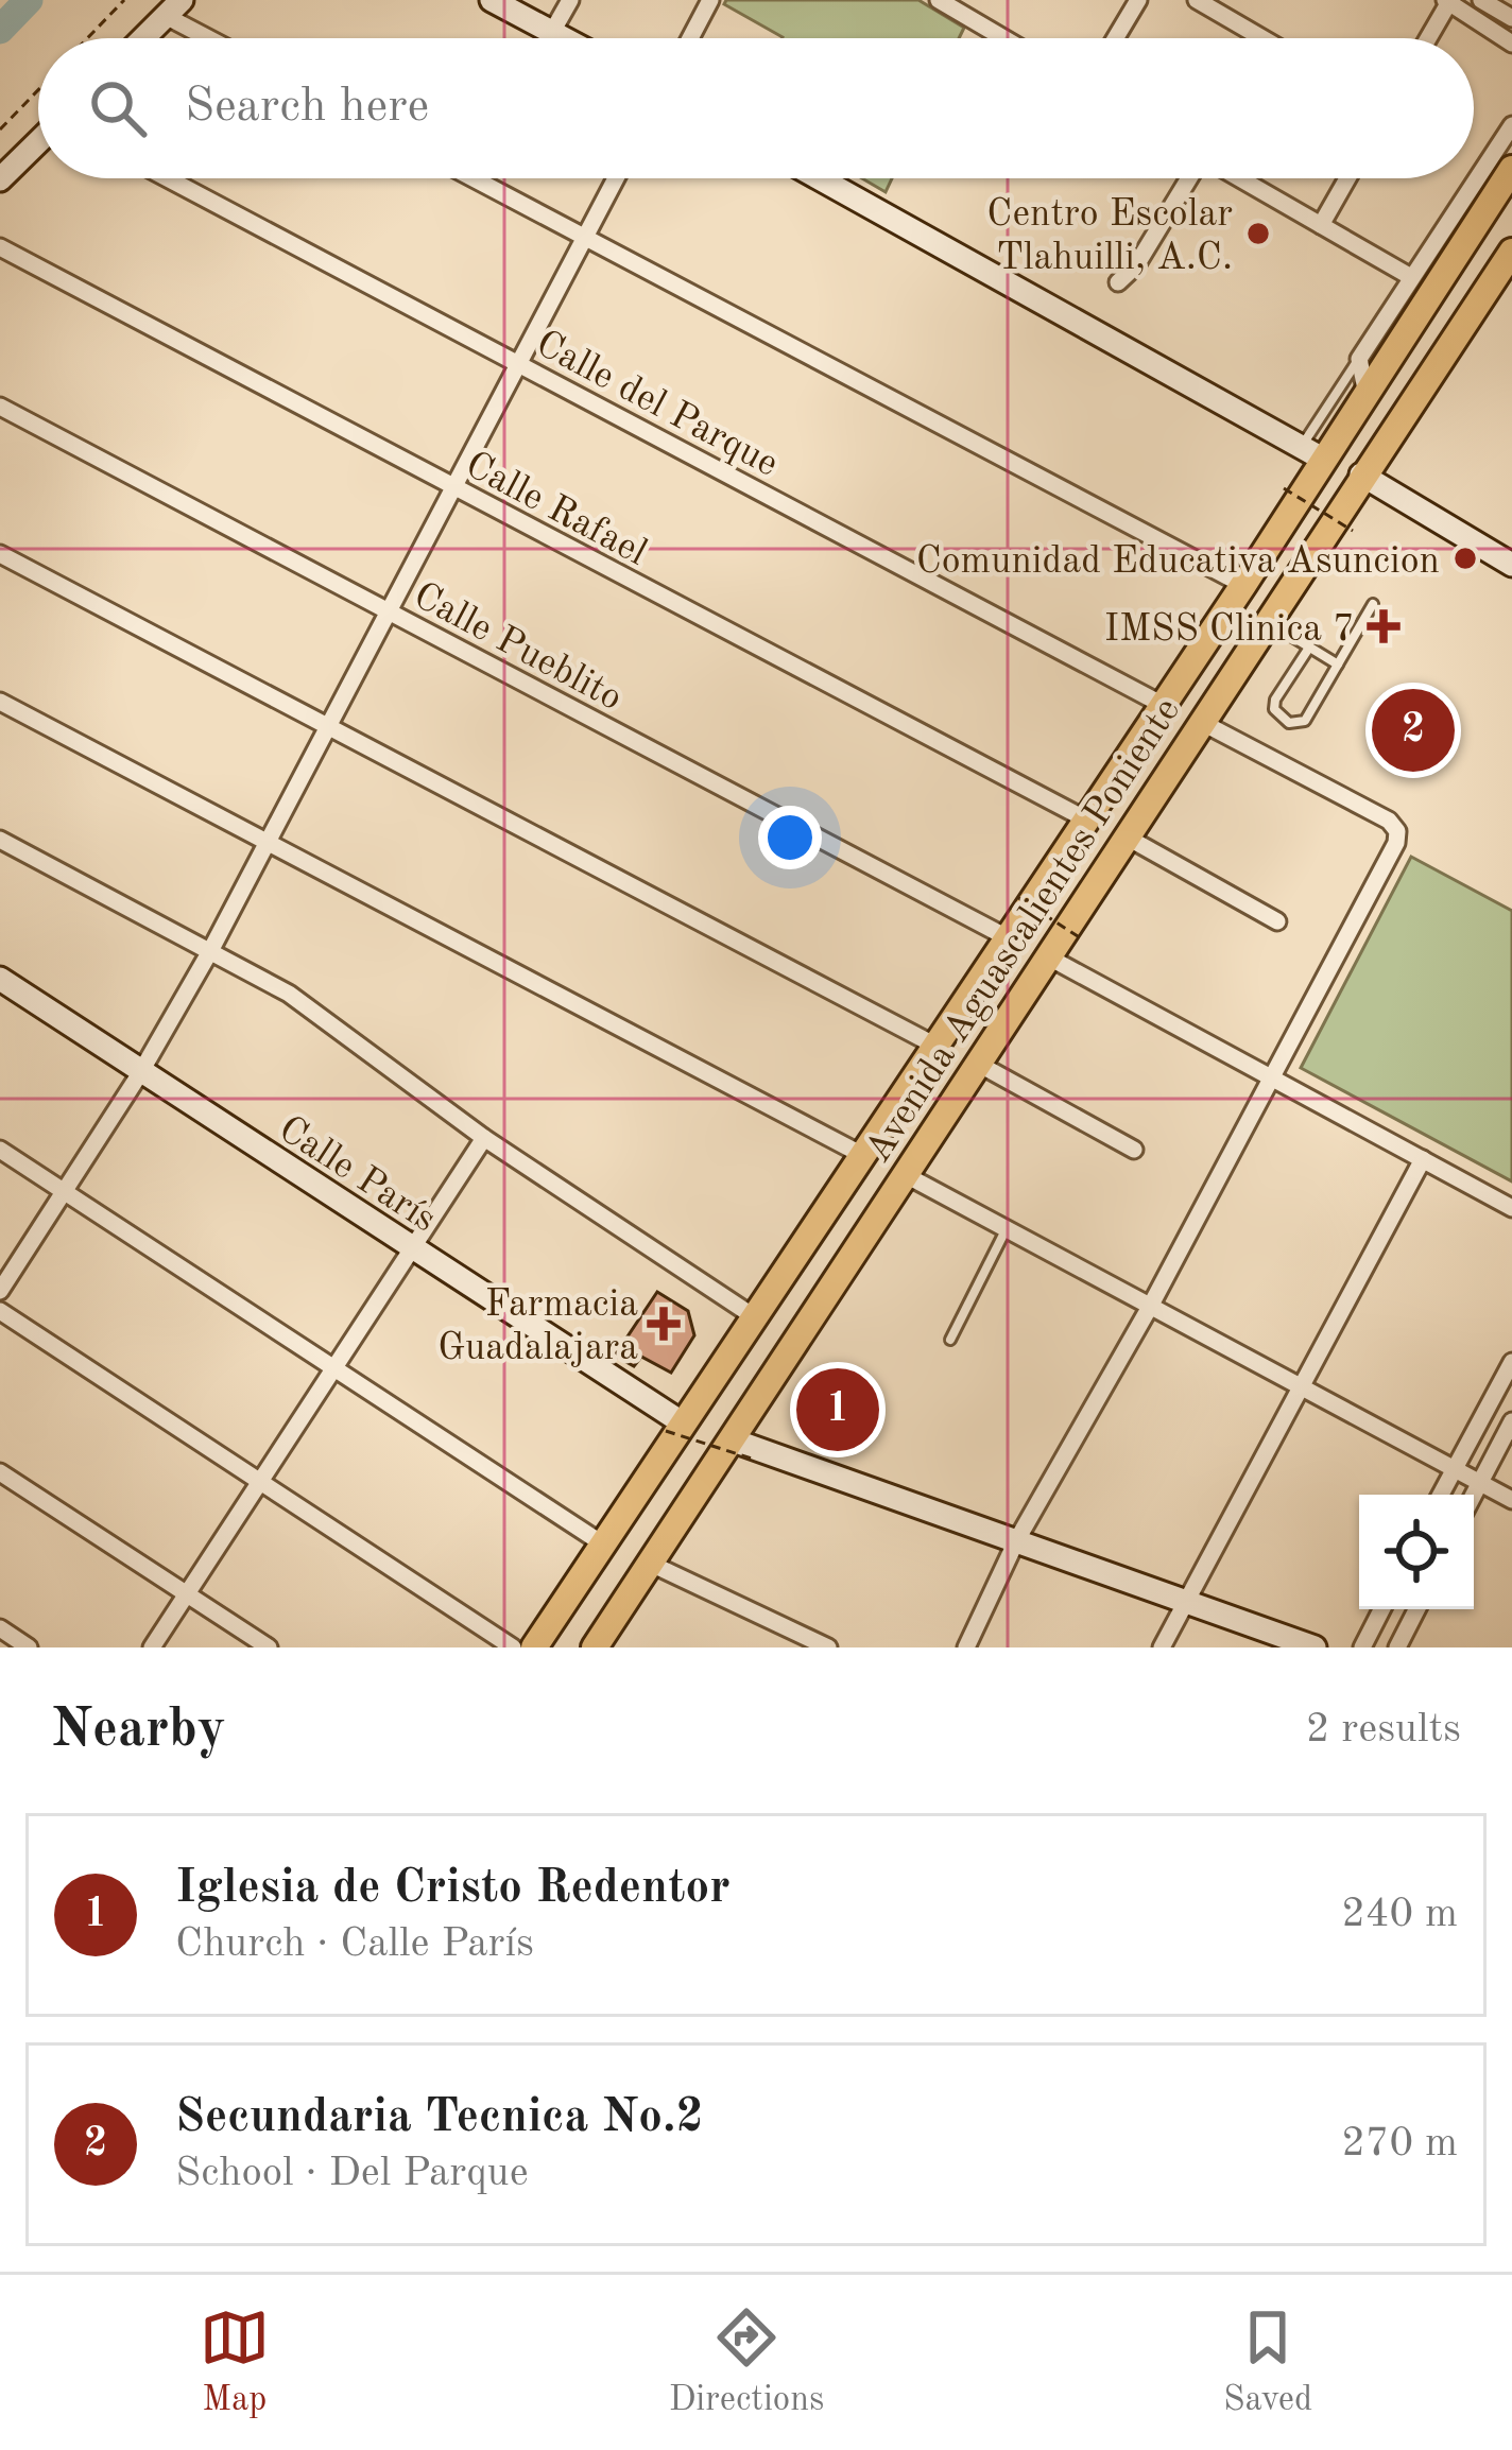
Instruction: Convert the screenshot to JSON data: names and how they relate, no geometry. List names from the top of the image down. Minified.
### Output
{"streets":{"main road":["Avenida Aguascalientes Poniente"],"street":["Calle del Parque","Calle Rafael","Calle Pueblito","Calle París"]},"crossings":[["Calle del Parque","Avenida Aguascalientes Poniente"],["Calle Rafael","Avenida Aguascalientes Poniente"],["Calle Pueblito","Avenida Aguascalientes Poniente"],["Avenida Aguascalientes Poniente","Calle París"]],"places":{"other":["Centro Escolar Tlahuilli, A.C.","Comunidad Educativa Asuncion"],"health":["IMSS Clinica 7","Farmacia Guadalajara"]},"page":{"search":"Search here","pins":["2","1"],"heading":["Nearby","2 results"],"list":[{"mark":"1","name":"Iglesia de Cristo Redentor","note":"Church · Calle París","value":"240 m"},{"mark":"2","name":"Secundaria Tecnica No.2","note":"School · Del Parque","value":"270 m"}],"nav":["Map","Directions","Saved"]}}
